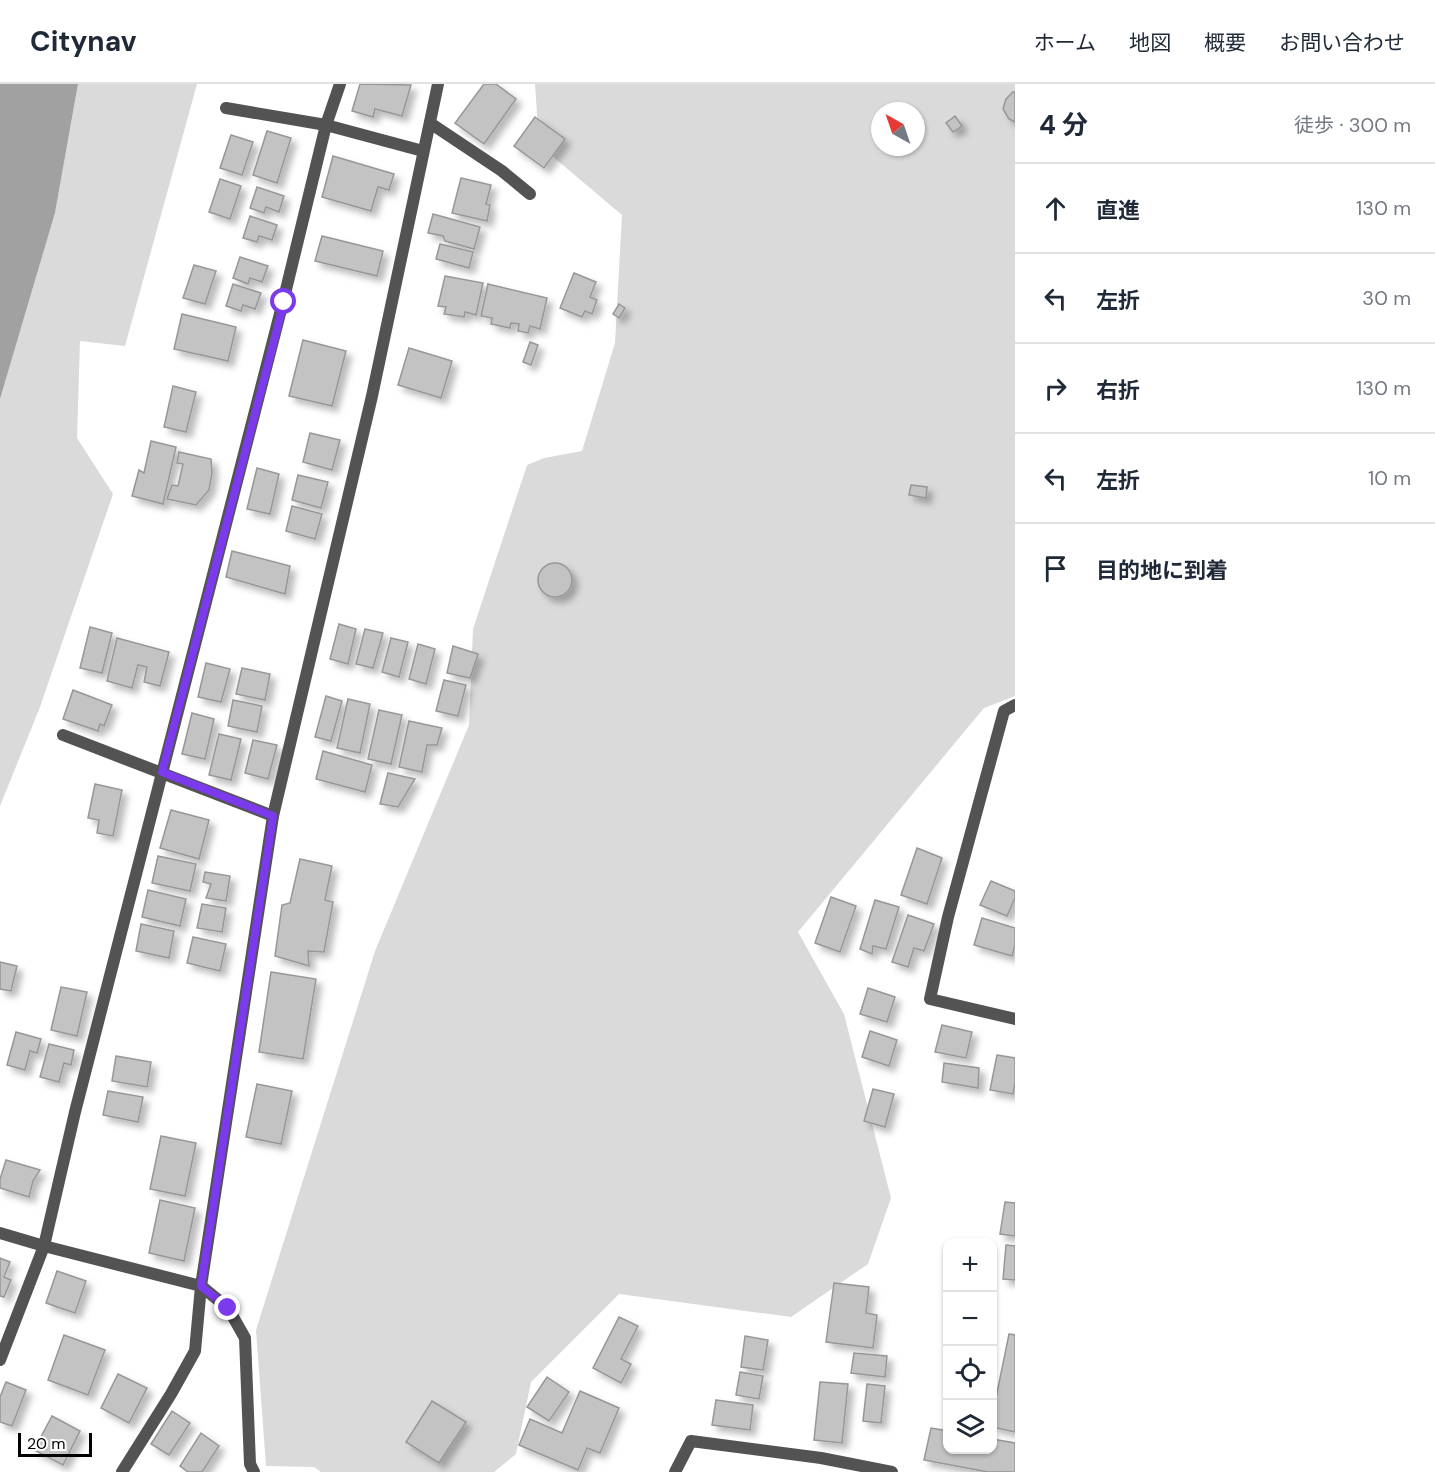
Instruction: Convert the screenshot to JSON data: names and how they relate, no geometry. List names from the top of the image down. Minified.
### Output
{"scale_bar":"20 m","north":"top left","page":{"header":"Citynav","nav":["ホーム","地図","概要","お問い合わせ"],"heading":["4 分","徒歩 · 300 m"],"list":[["直進","130 m"],["左折","30 m"],["右折","130 m"],["左折","10 m"],"目的地に到着"],"map_buttons":["+","−"],"scale":"20 m"}}
